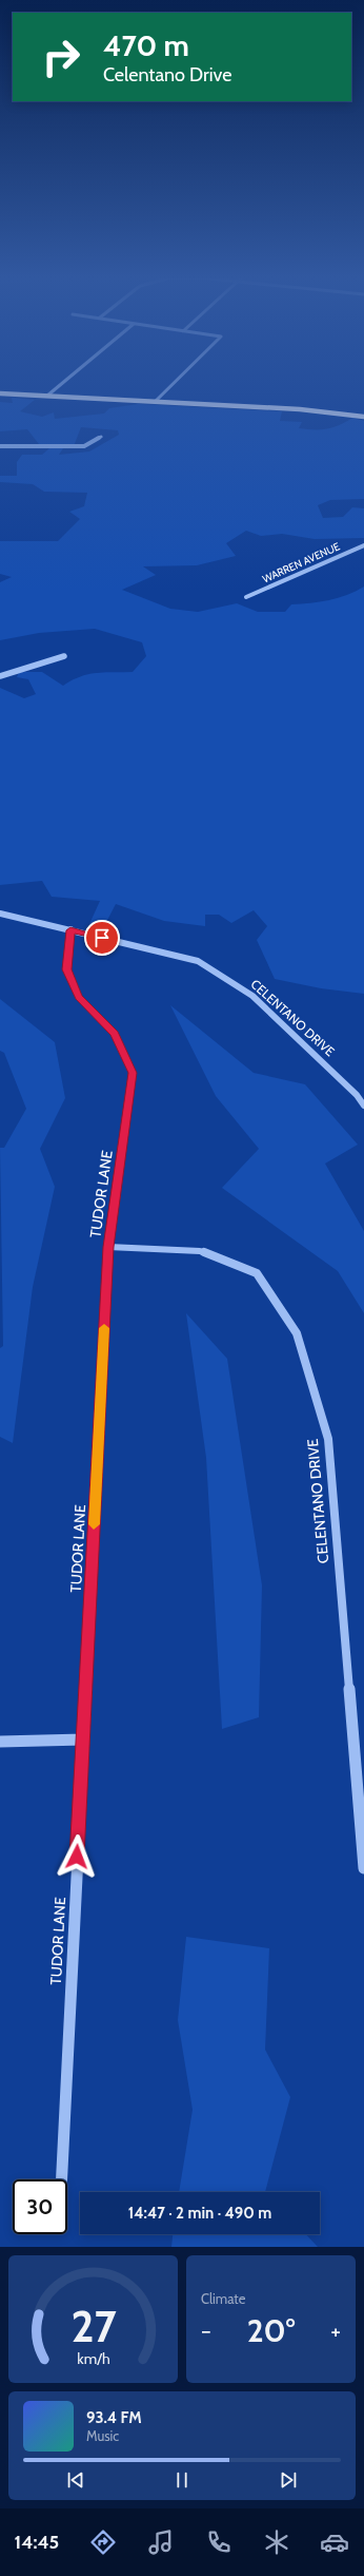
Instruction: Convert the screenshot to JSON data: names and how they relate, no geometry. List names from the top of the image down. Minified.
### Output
{"streets":{"street":["WARREN AVENUE","CELENTANO DRIVE","TUDOR LANE"]},"crossings":[["CELENTANO DRIVE","TUDOR LANE"]],"page":{"turn":["470 m","Celentano Drive"],"limit":"30","trip":"14:47 · 2 min · 490 m","tile":"Climate","heat":["−","20°","+"],"song":["93.4 FM","Music"],"tabs":"14:45","gauge":["27","km/h"]}}
